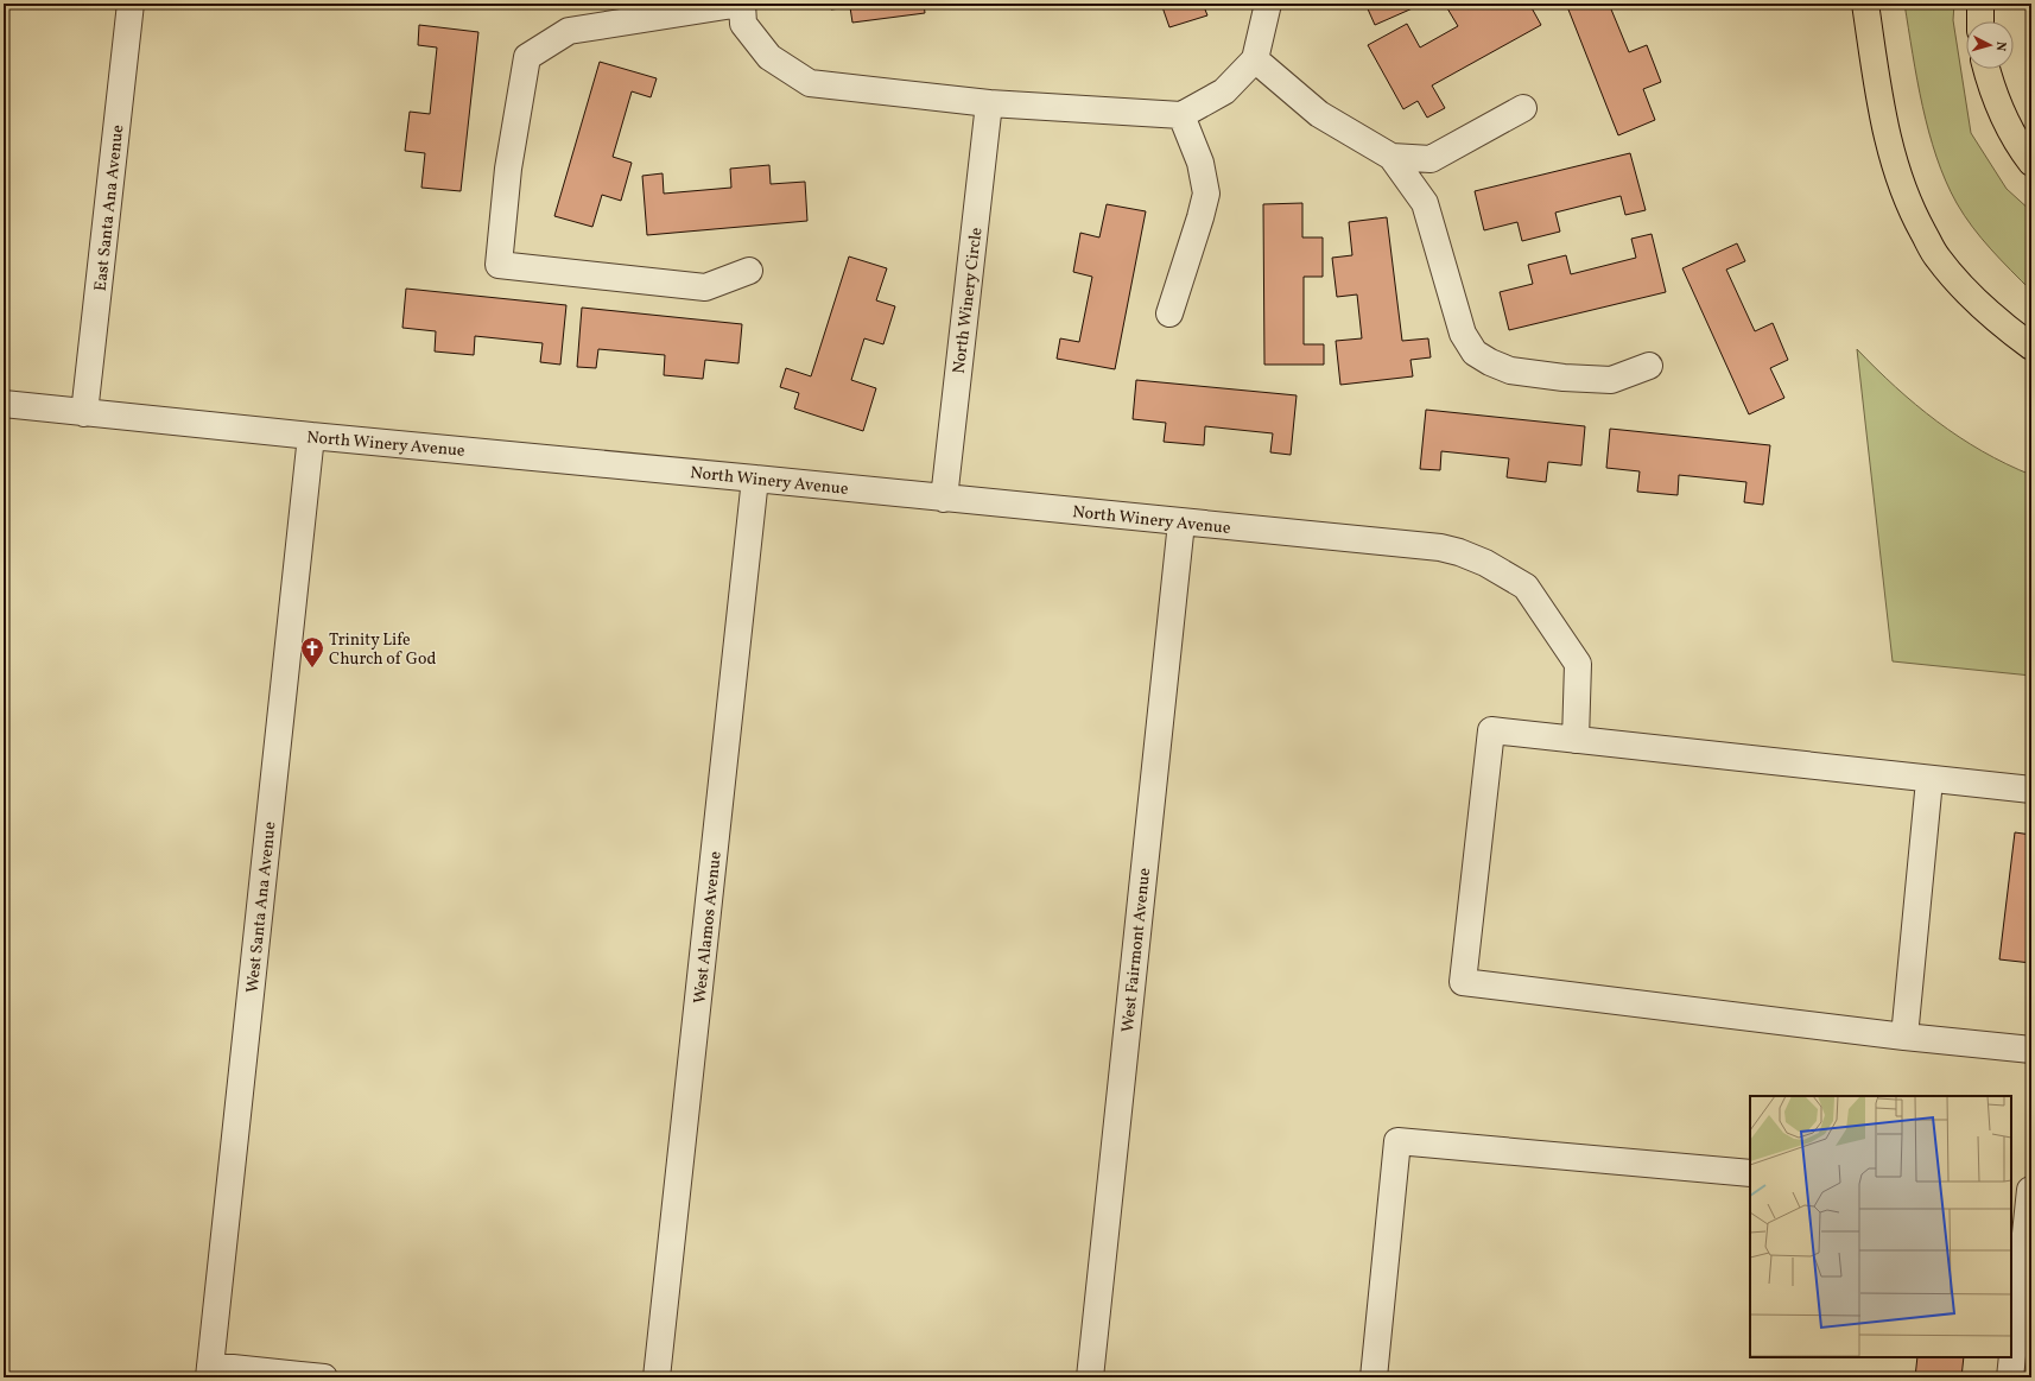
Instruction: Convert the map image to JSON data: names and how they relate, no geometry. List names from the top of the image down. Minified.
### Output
{"streets":{"street":["East Santa Ana Avenue","North Winery Circle","North Winery Avenue","West Santa Ana Avenue","West Alamos Avenue","West Fairmont Avenue"]},"crossings":[["East Santa Ana Avenue","North Winery Avenue"],["North Winery Circle","North Winery Avenue"],["North Winery Avenue","West Santa Ana Avenue"],["North Winery Avenue","West Alamos Avenue"],["North Winery Avenue","West Fairmont Avenue"]],"places":{"church":["Trinity Life Church of God"]},"north":"right"}
